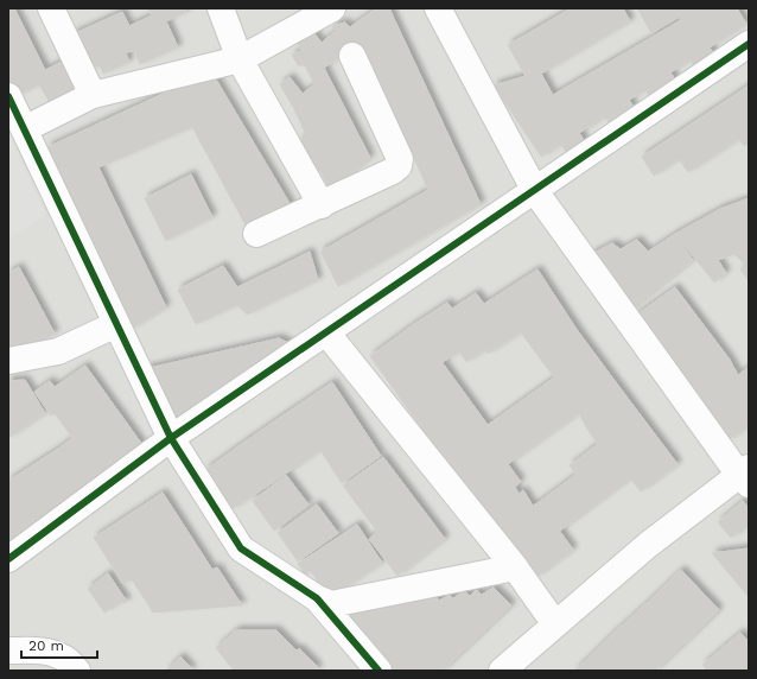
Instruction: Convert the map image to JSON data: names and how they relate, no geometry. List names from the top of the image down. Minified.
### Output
{"scale_bar":"20 m"}
